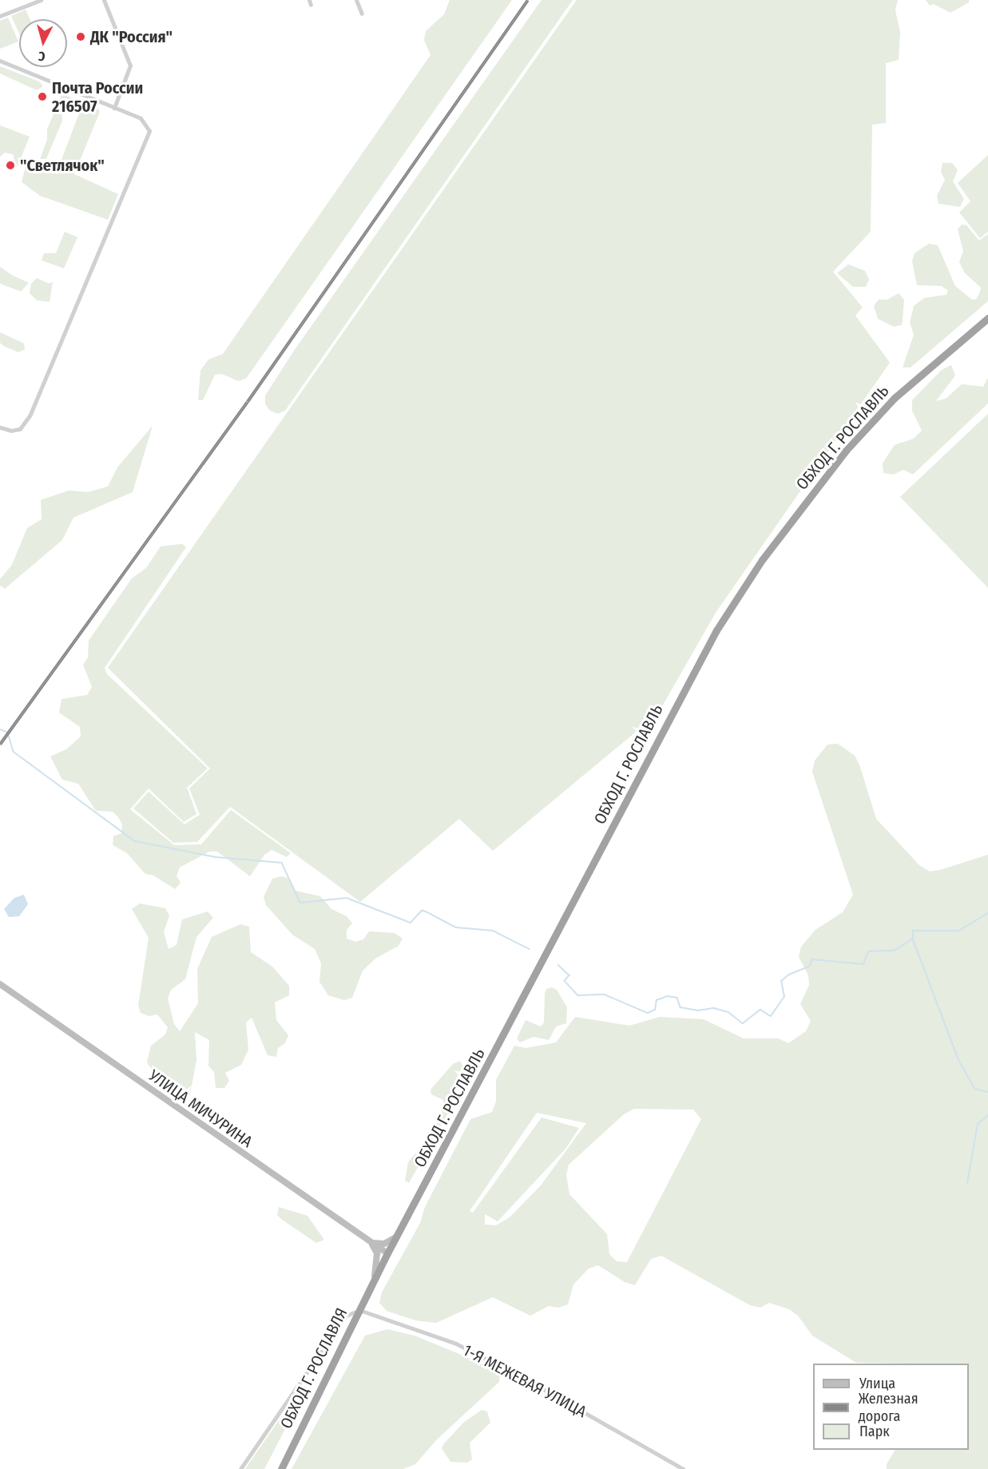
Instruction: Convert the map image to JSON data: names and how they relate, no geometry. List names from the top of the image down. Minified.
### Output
{"streets":{"highway":["ОБХОД Г. РОСЛАВЛЬ","ОБХОД Г. РОСЛАВЛЯ"],"main road":["УЛИЦА МИЧУРИНА"],"street":["1-Я МЕЖЕВАЯ УЛИЦА"]},"crossings":[["ОБХОД Г. РОСЛАВЛЬ","УЛИЦА МИЧУРИНА"],["ОБХОД Г. РОСЛАВЛЬ","ОБХОД Г. РОСЛАВЛЯ"],["ОБХОД Г. РОСЛАВЛЯ","1-Я МЕЖЕВАЯ УЛИЦА"]],"places":["ДК \"Россия\"","Почта России 216507","\"Светлячок\""],"legend":["Улица","Железная дорога","Парк"],"north":"bottom"}
